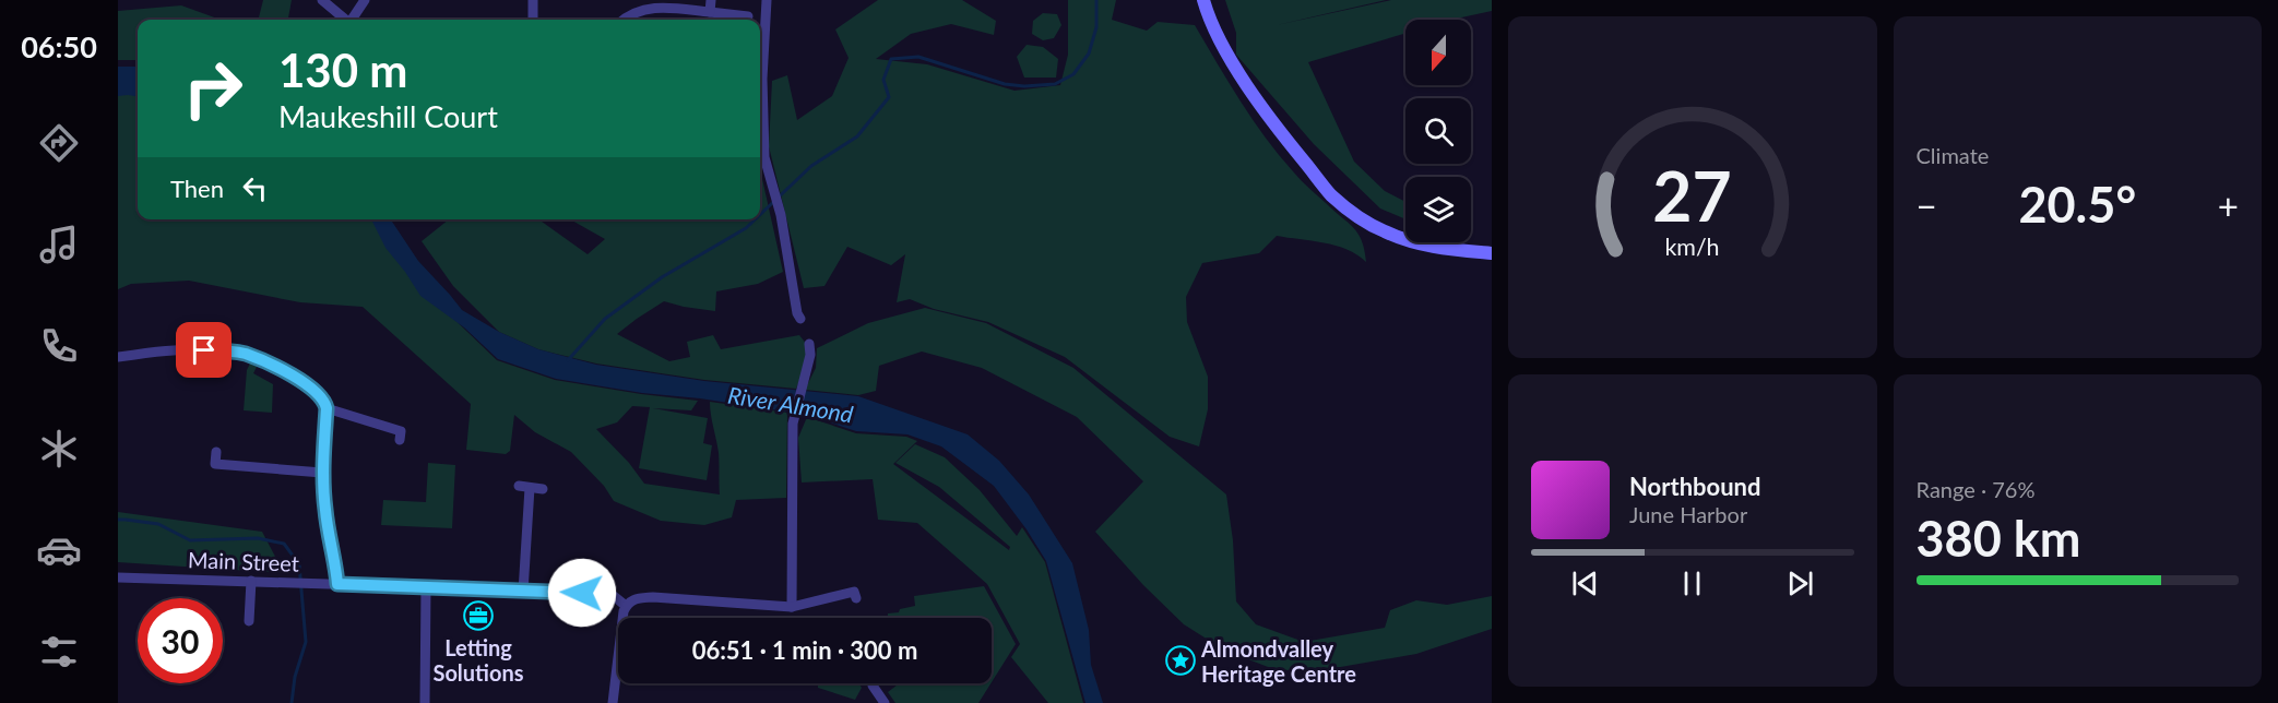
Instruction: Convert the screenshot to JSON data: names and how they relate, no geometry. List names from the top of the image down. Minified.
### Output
{"streets":{"street":["Main Street"]},"water":["River Almond"],"places":{"office":["Letting Solutions"],"place":["Almondvalley Heritage Centre"]},"north":"bottom","page":{"tabs":"06:50","tile":["Climate",["Range · 76%","380 km"]],"turn":["130 m","Maukeshill Court"],"then":"Then","heat":["−","20.5°","+"],"song":["Northbound","June Harbor"],"limit":"30","trip":"06:51 · 1 min · 300 m","gauge":["27","km/h"]}}
